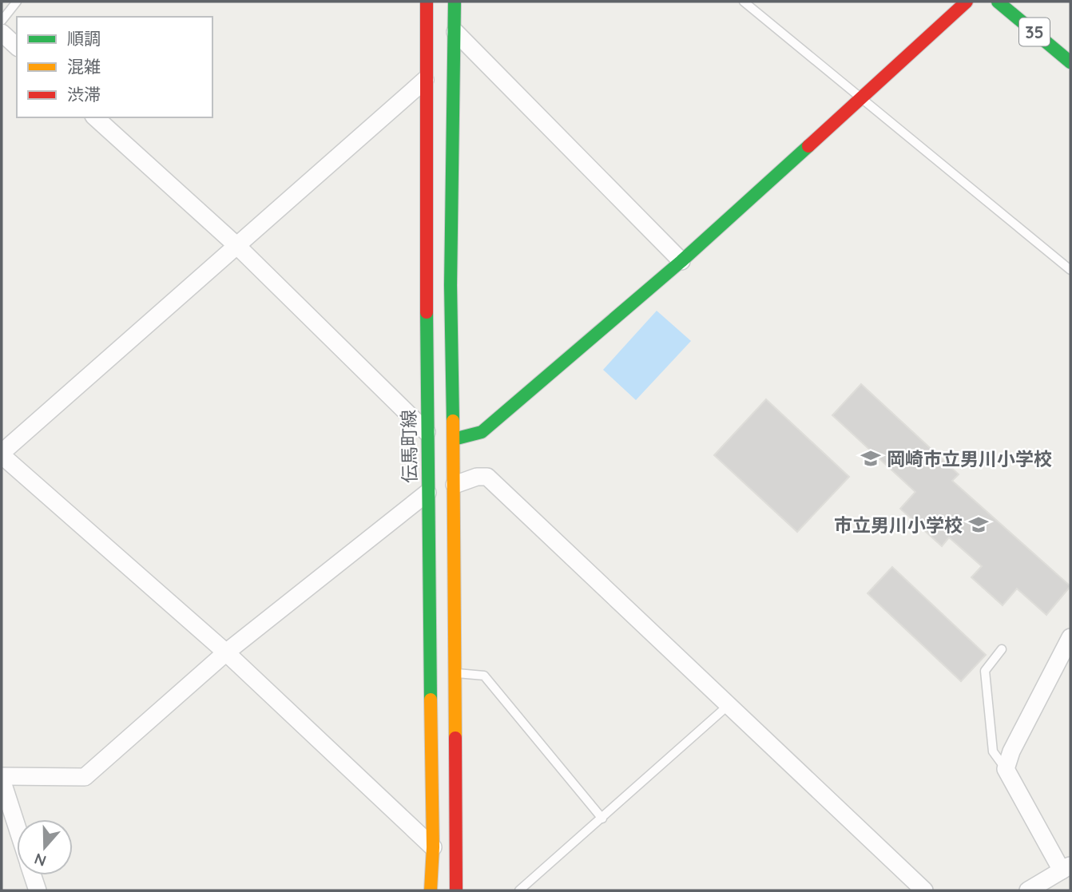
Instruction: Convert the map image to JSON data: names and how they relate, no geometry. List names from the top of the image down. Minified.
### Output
{"streets":{"street":["35","伝馬町線"]},"places":{"school or university":["岡崎市立男川小学校","市立男川小学校"]},"legend":["順調","混雑","渋滞"],"north":"bottom"}
